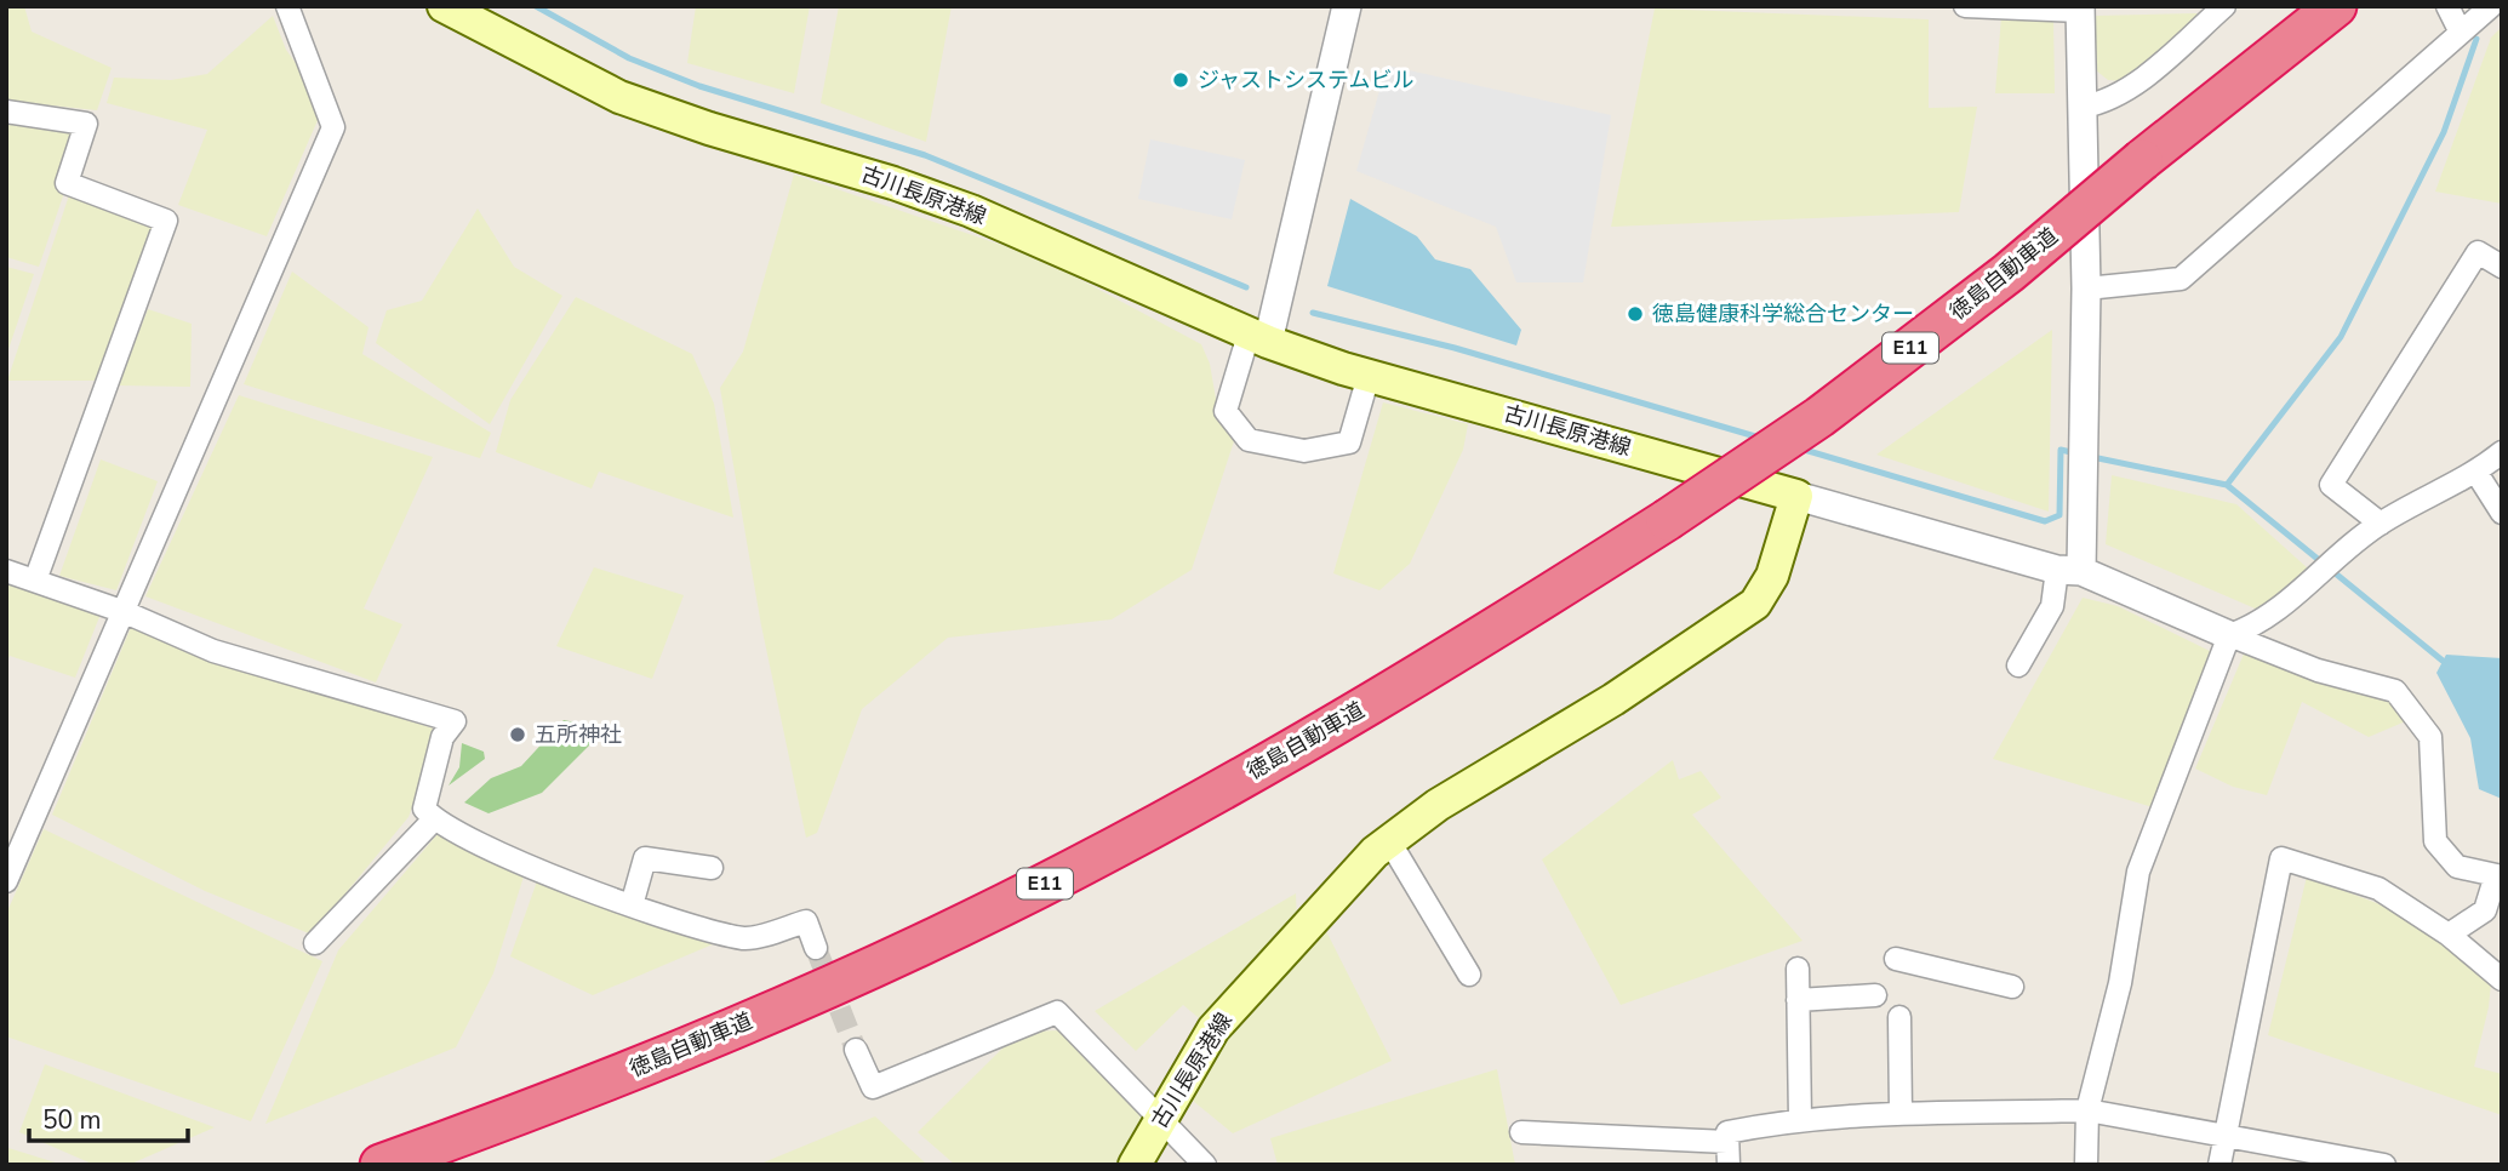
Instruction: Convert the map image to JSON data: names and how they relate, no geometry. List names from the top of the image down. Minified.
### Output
{"streets":{"highway":["徳島自動車道","E11"],"main road":["古川長原港線"]},"places":["ジャストシステムビル","徳島健康科学総合センター","五所神社"],"scale_bar":"50 m"}
